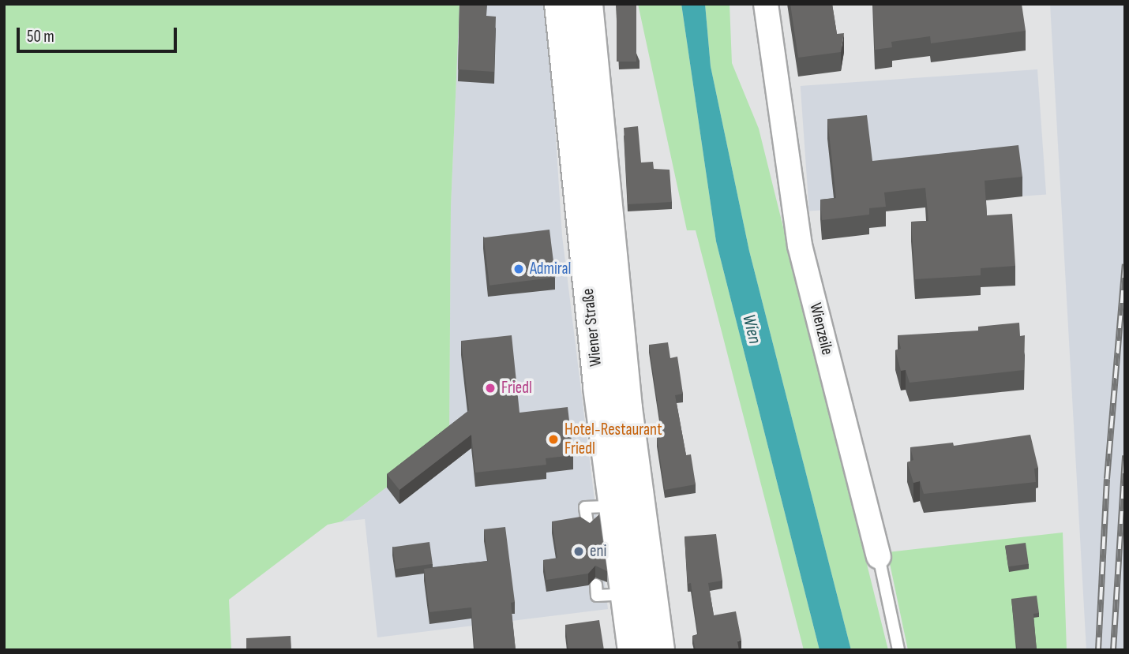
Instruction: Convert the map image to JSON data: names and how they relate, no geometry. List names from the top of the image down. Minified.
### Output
{"streets":{"main road":["Wiener Straße"],"street":["Wienzeile"]},"water":["Wien"],"places":["Admiral","Friedl","Hotel-Restaurant Friedl","eni"],"scale_bar":"50 m"}
